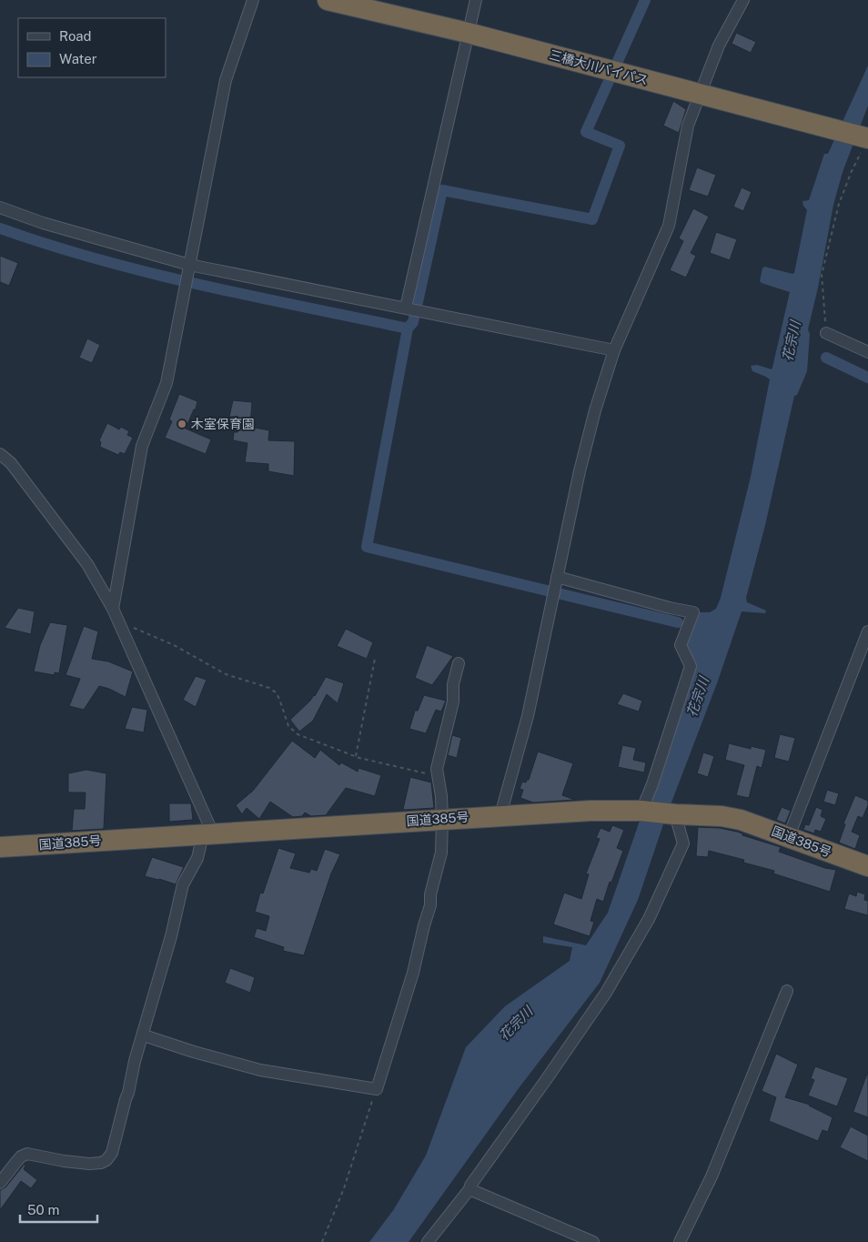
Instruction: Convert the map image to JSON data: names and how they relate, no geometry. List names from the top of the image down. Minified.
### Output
{"streets":{"highway":["三橋大川バイパス","国道385号"]},"water":["花宗川"],"places":["木室保育園"],"legend":["Road","Water"],"scale_bar":"50 m"}
